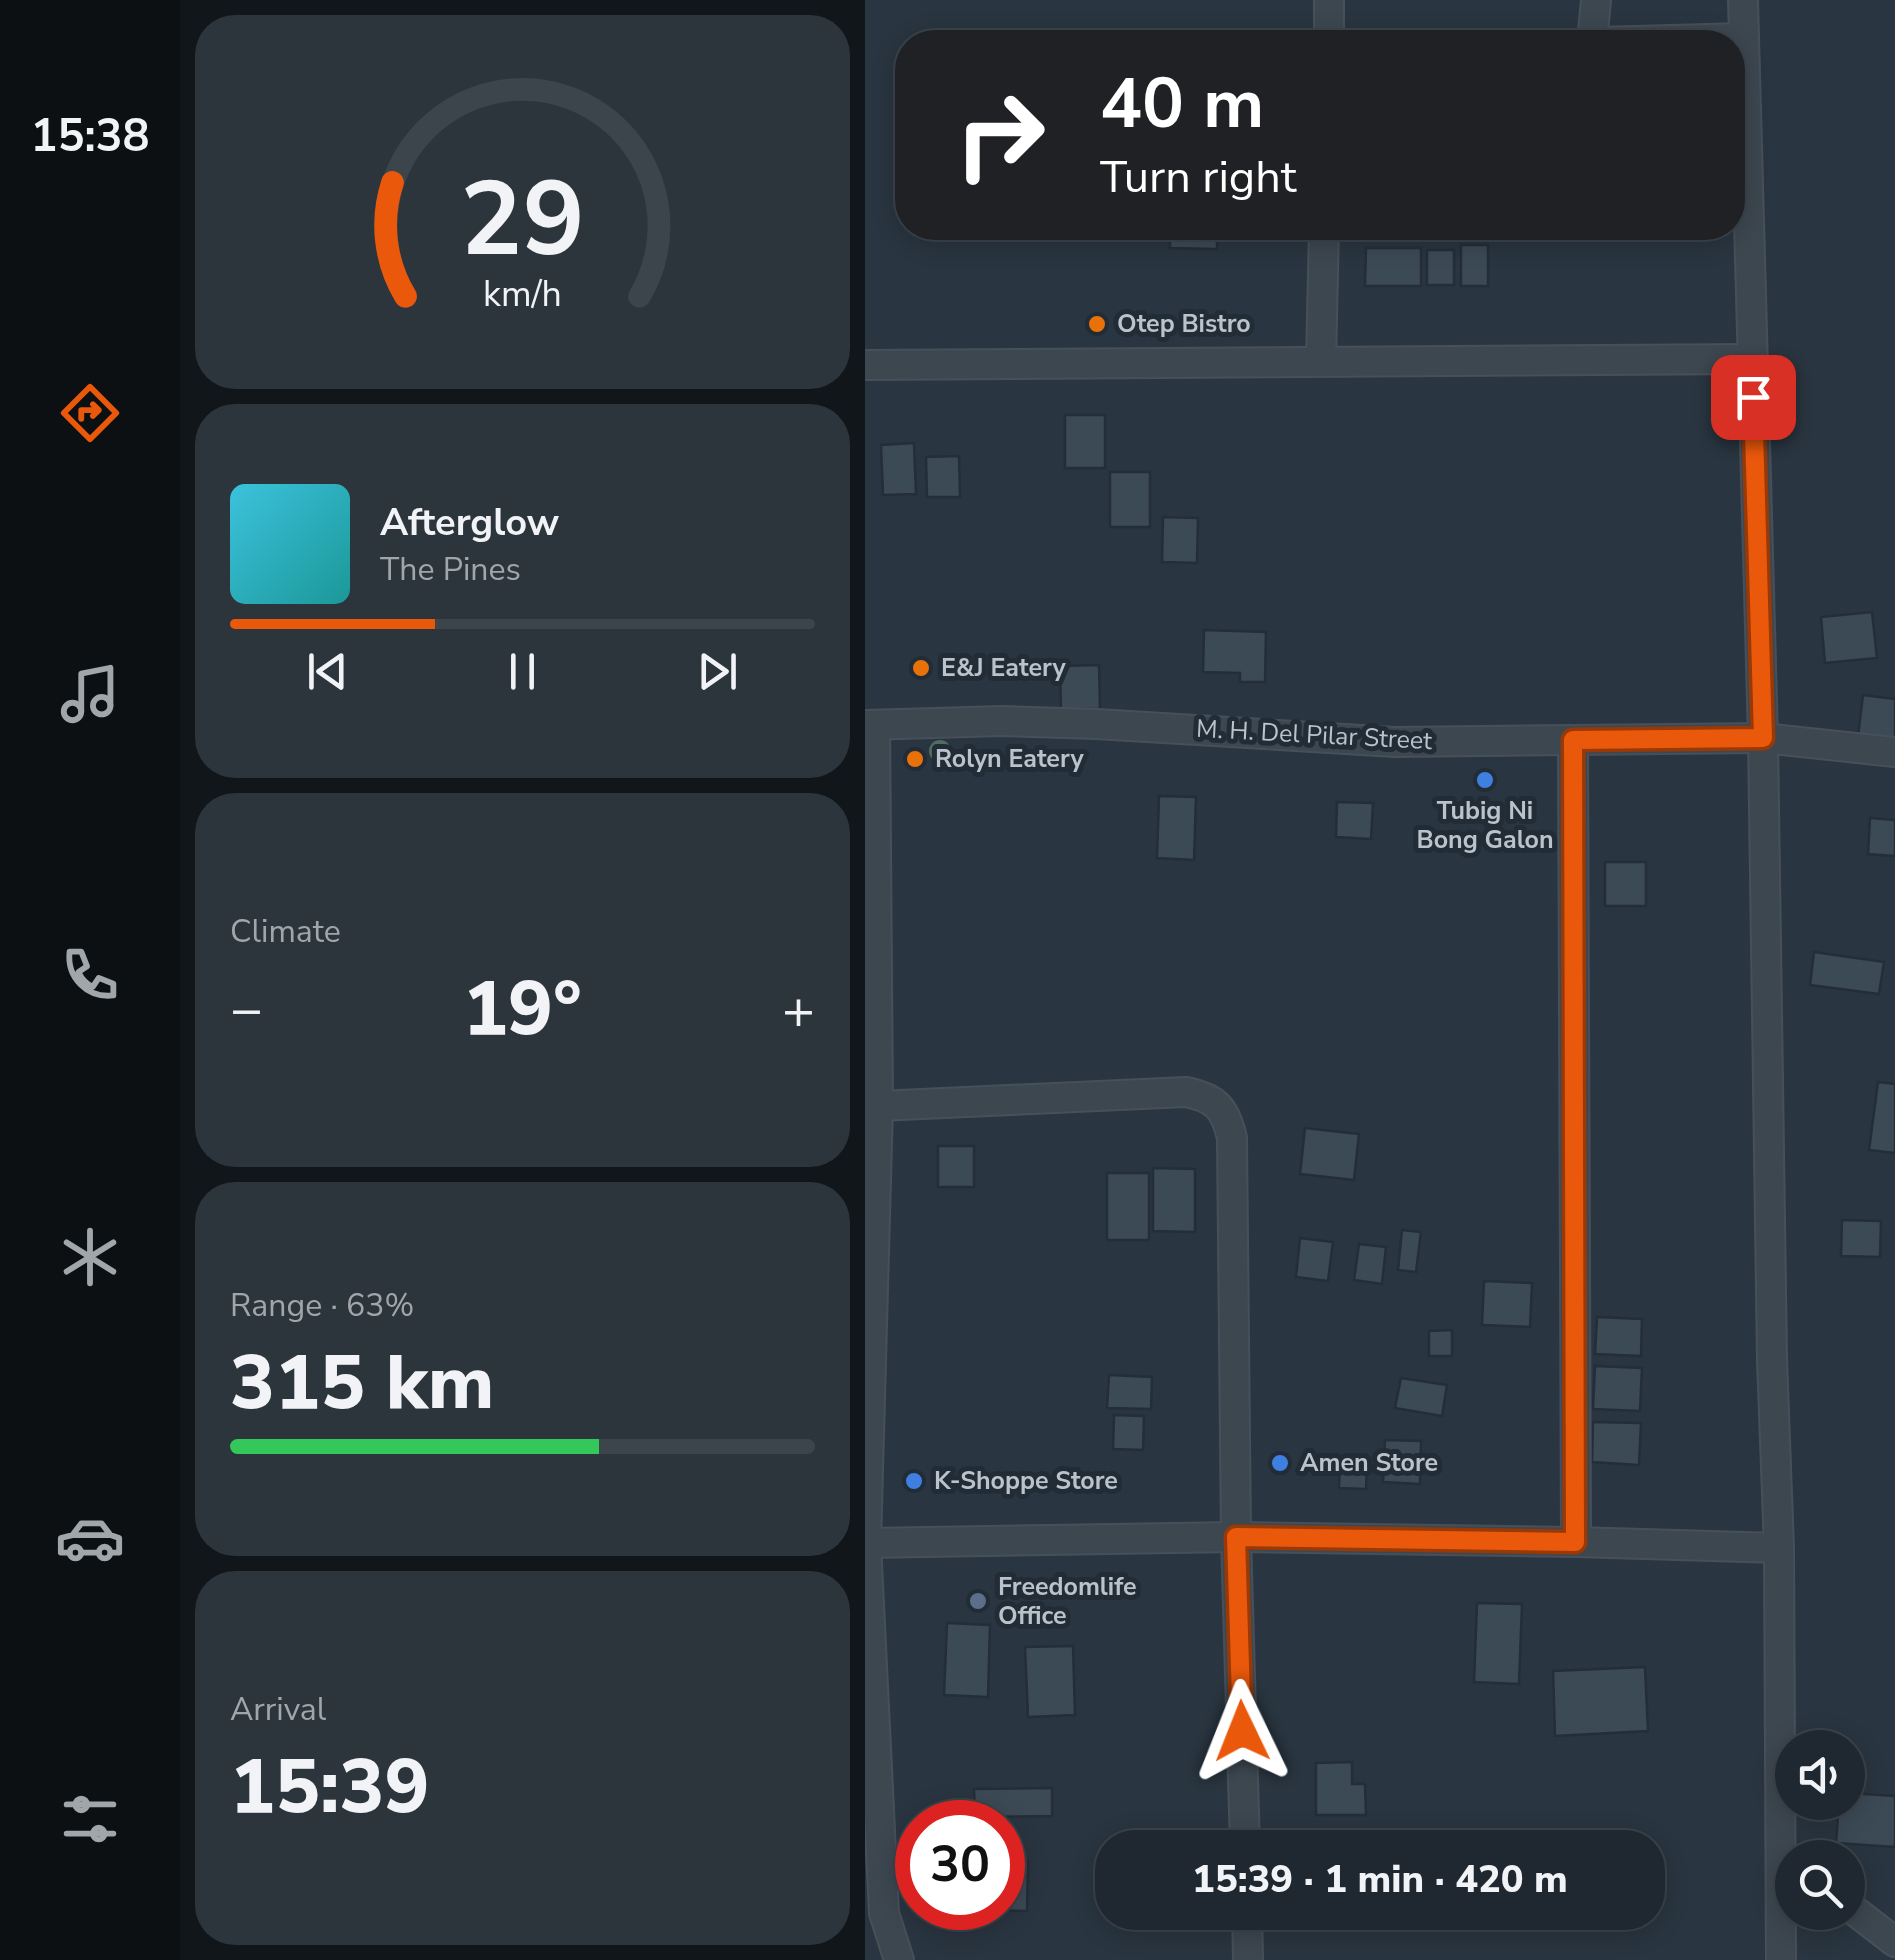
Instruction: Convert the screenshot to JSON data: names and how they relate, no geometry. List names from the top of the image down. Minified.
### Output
{"streets":{"street":["M. H. Del Pilar Street"]},"places":["Otep Bistro","E&J Eatery","Rolyn Eatery","Tubig Ni Bong Galon","Amen Store","K-Shoppe Store","Freedomlife Office"],"page":{"tabs":"15:38","turn":["40 m","Turn right"],"song":["Afterglow","The Pines"],"tile":["Climate",["Range · 63%","315 km"],["Arrival","15:39"]],"heat":["−","19°","+"],"limit":"30","trip":"15:39 · 1 min · 420 m","gauge":["29","km/h"]}}
